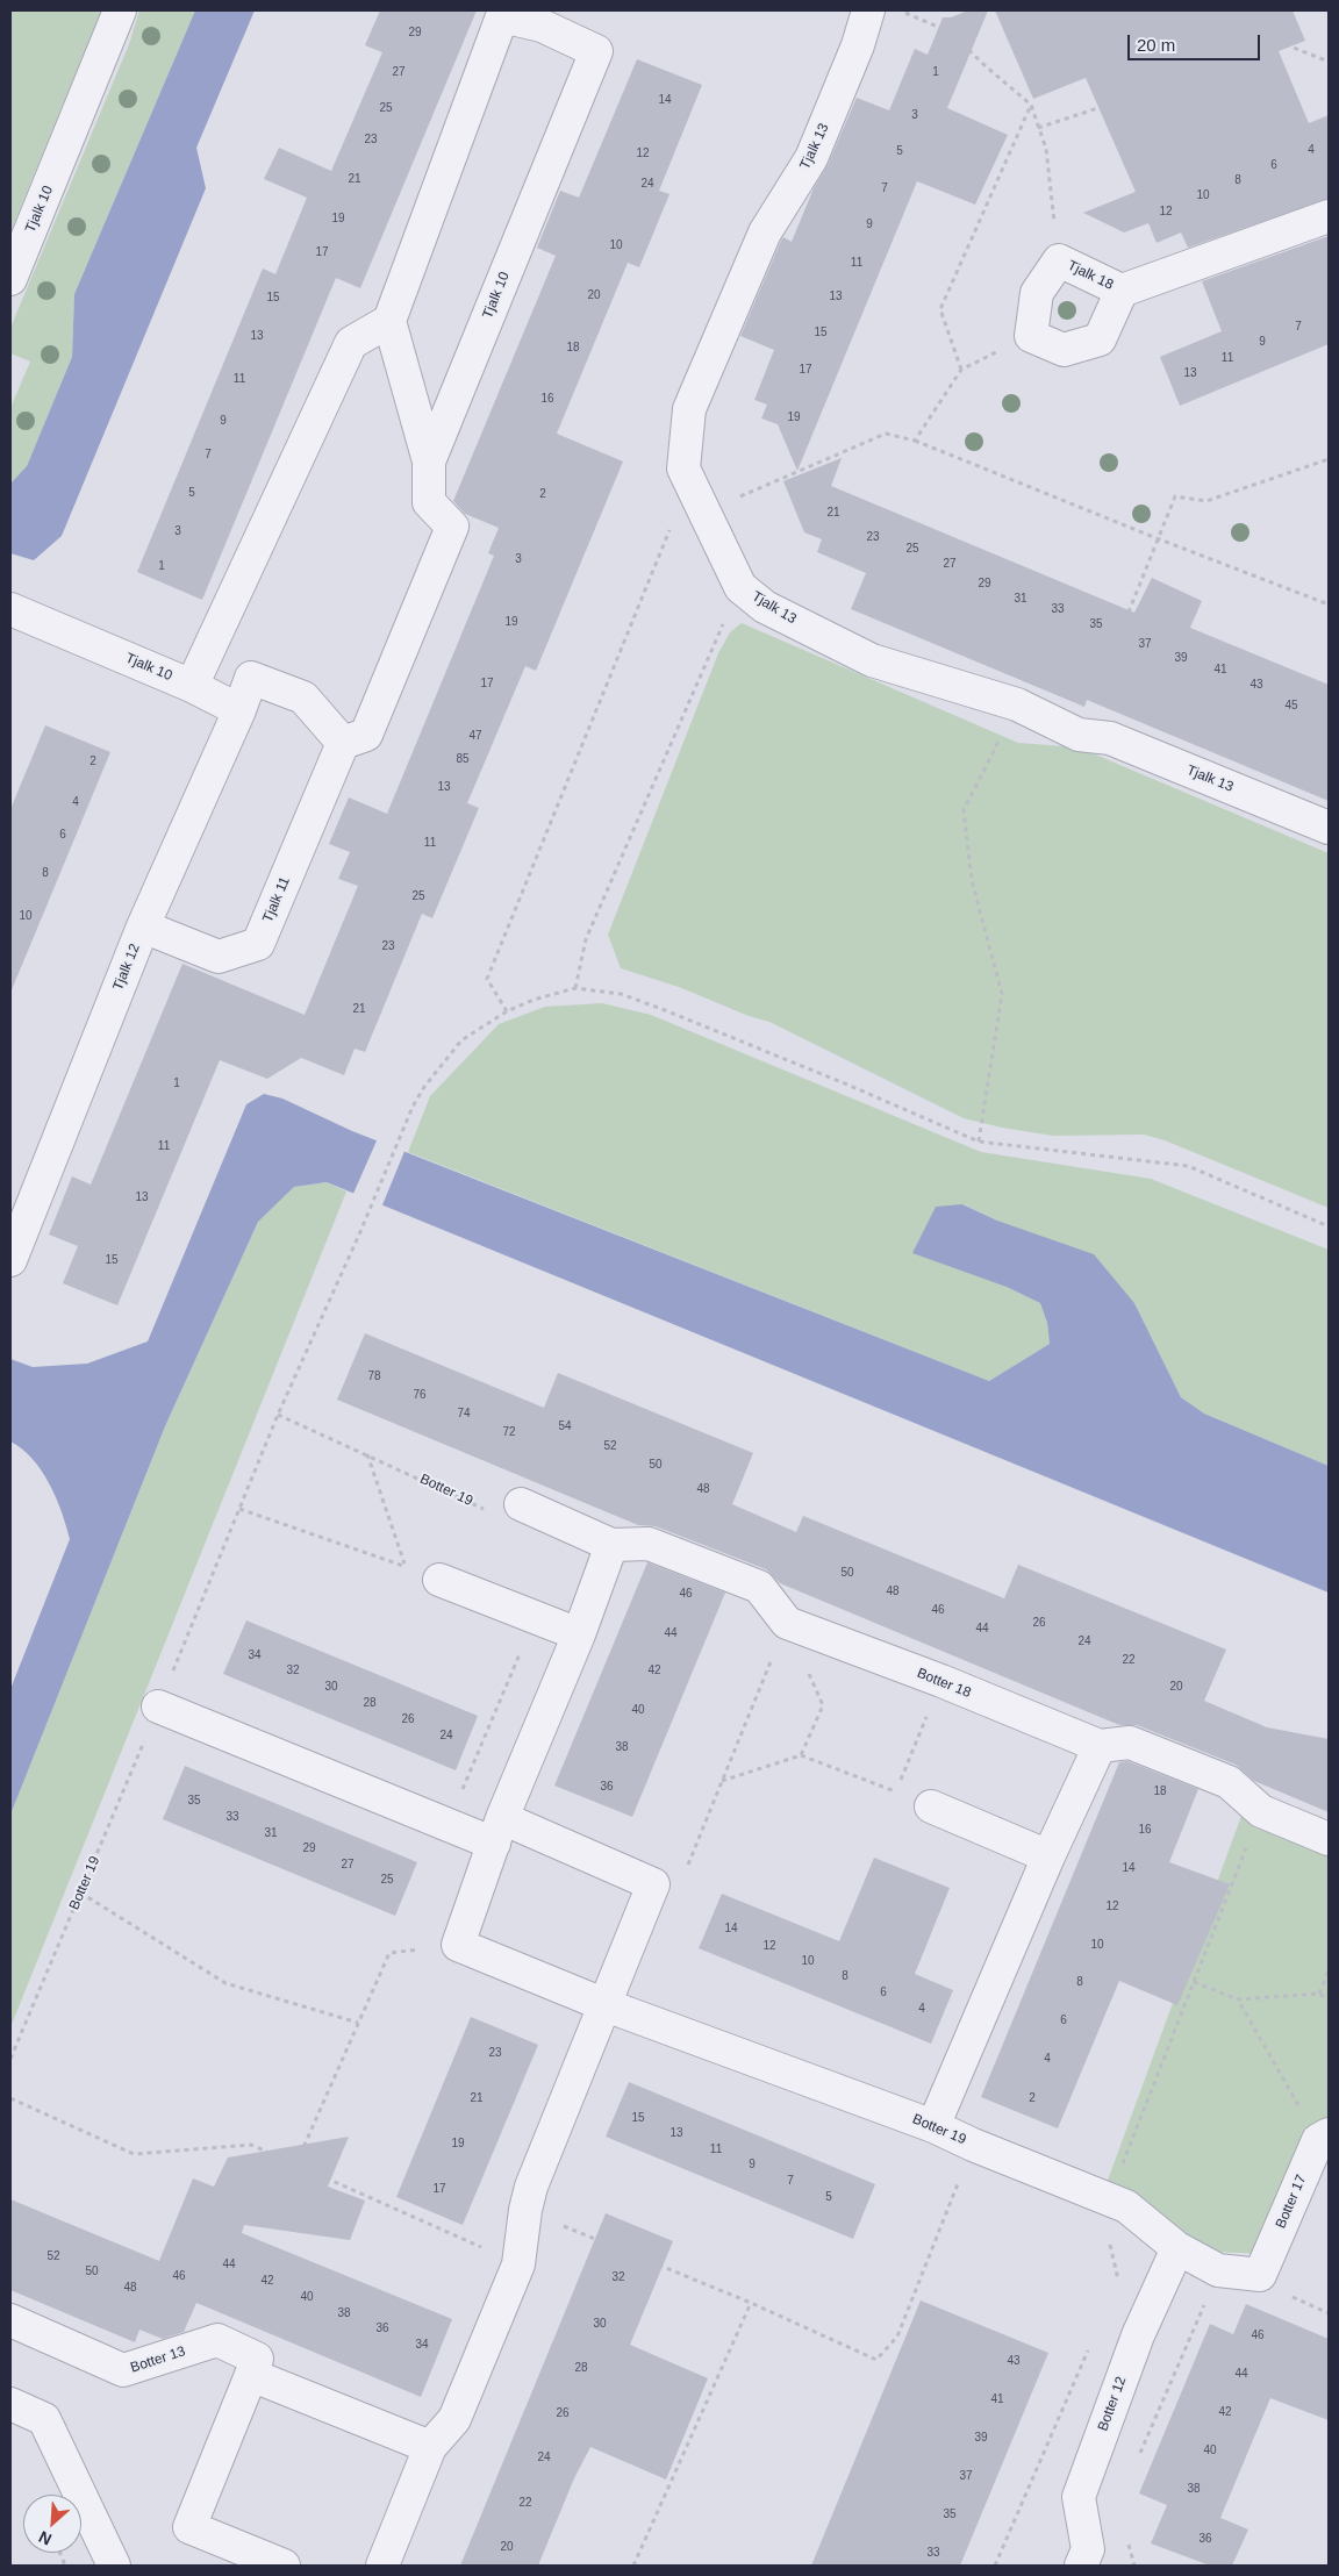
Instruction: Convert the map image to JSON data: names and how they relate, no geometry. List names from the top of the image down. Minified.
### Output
{"streets":{"street":["Tjalk 13","Tjalk 10","Tjalk 18","Tjalk 11","Tjalk 12","Botter 19","Botter 18","Botter 17","Botter 13","Botter 12"]},"crossings":[["Tjalk 10","Tjalk 12"],["Tjalk 11","Tjalk 12"],["Botter 19","Botter 17"],["Botter 19","Botter 12"]],"house_numbers":["29","27","1","14","25","3","23","4","5","12","6","21","8","24","7","10","12","19","9","10","17","11","20","13","15","7","15","13","9","18","11","17","13","11","16","19","9","7","5","2","21","3","23","25","3","27","1","29","31","33","19","35","37","39","41","17","43","45","47","85","2","13","4","6","11","8","25","10","23","21","1","11","13","15","78","76","74","54","72","52","50","48","50","48","46","46","26","44","44","24","34","22","32","42","30","20","28","40","26","24","38","36","18","35","33","16","31","29","27","14","25","12","14","10","12","10","8","8","6","4","6","23","4","21","2","15","13","19","11","9","7","17","5","52","44","50","46","32","42","48","40","38","30","36","46","34","43","28","44","41","42","26","39","40","24","37","38","22","35","36","20","33"],"scale_bar":"20 m","north":"bottom left"}
